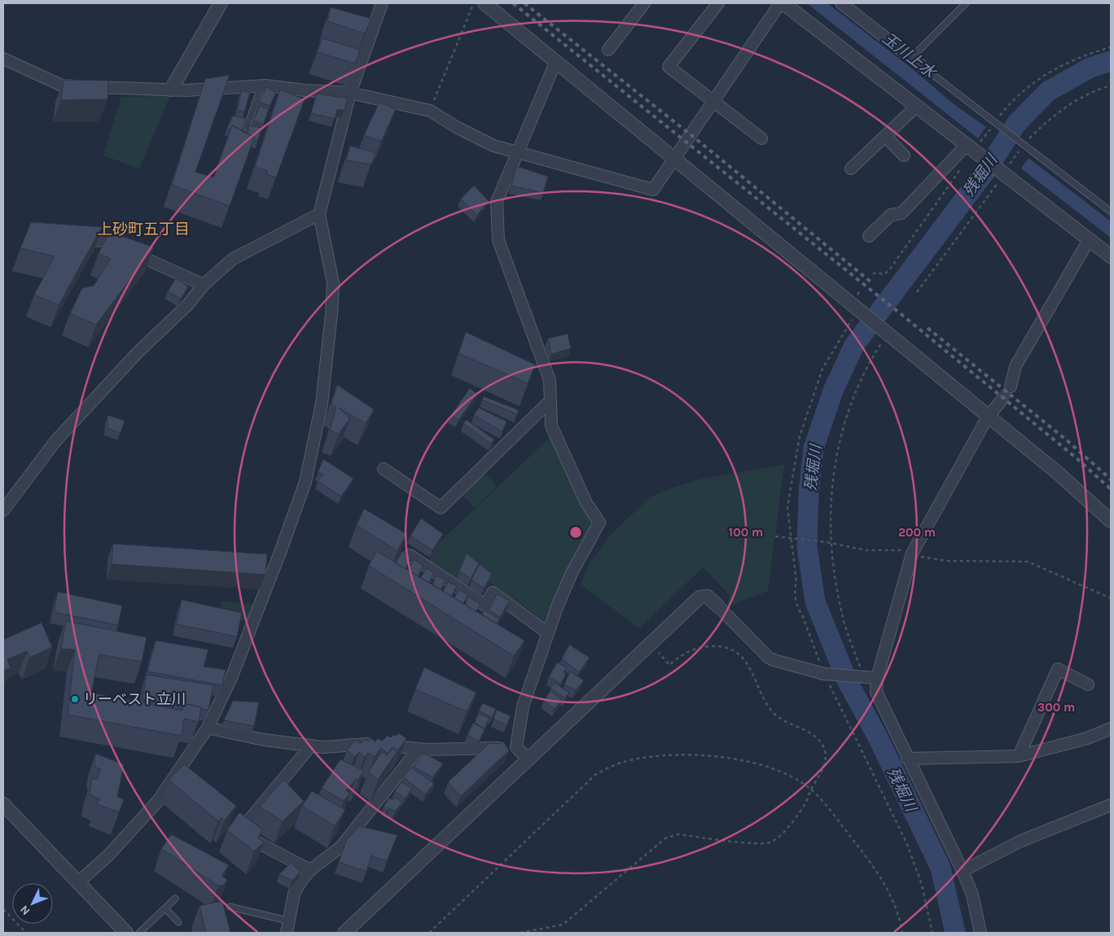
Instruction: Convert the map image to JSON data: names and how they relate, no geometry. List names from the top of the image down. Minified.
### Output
{"districts":["上砂町五丁目"],"water":["玉川上水","残堀川"],"places":["リーベスト立川"],"north":"bottom left","rings":["100 m","200 m","300 m"]}
